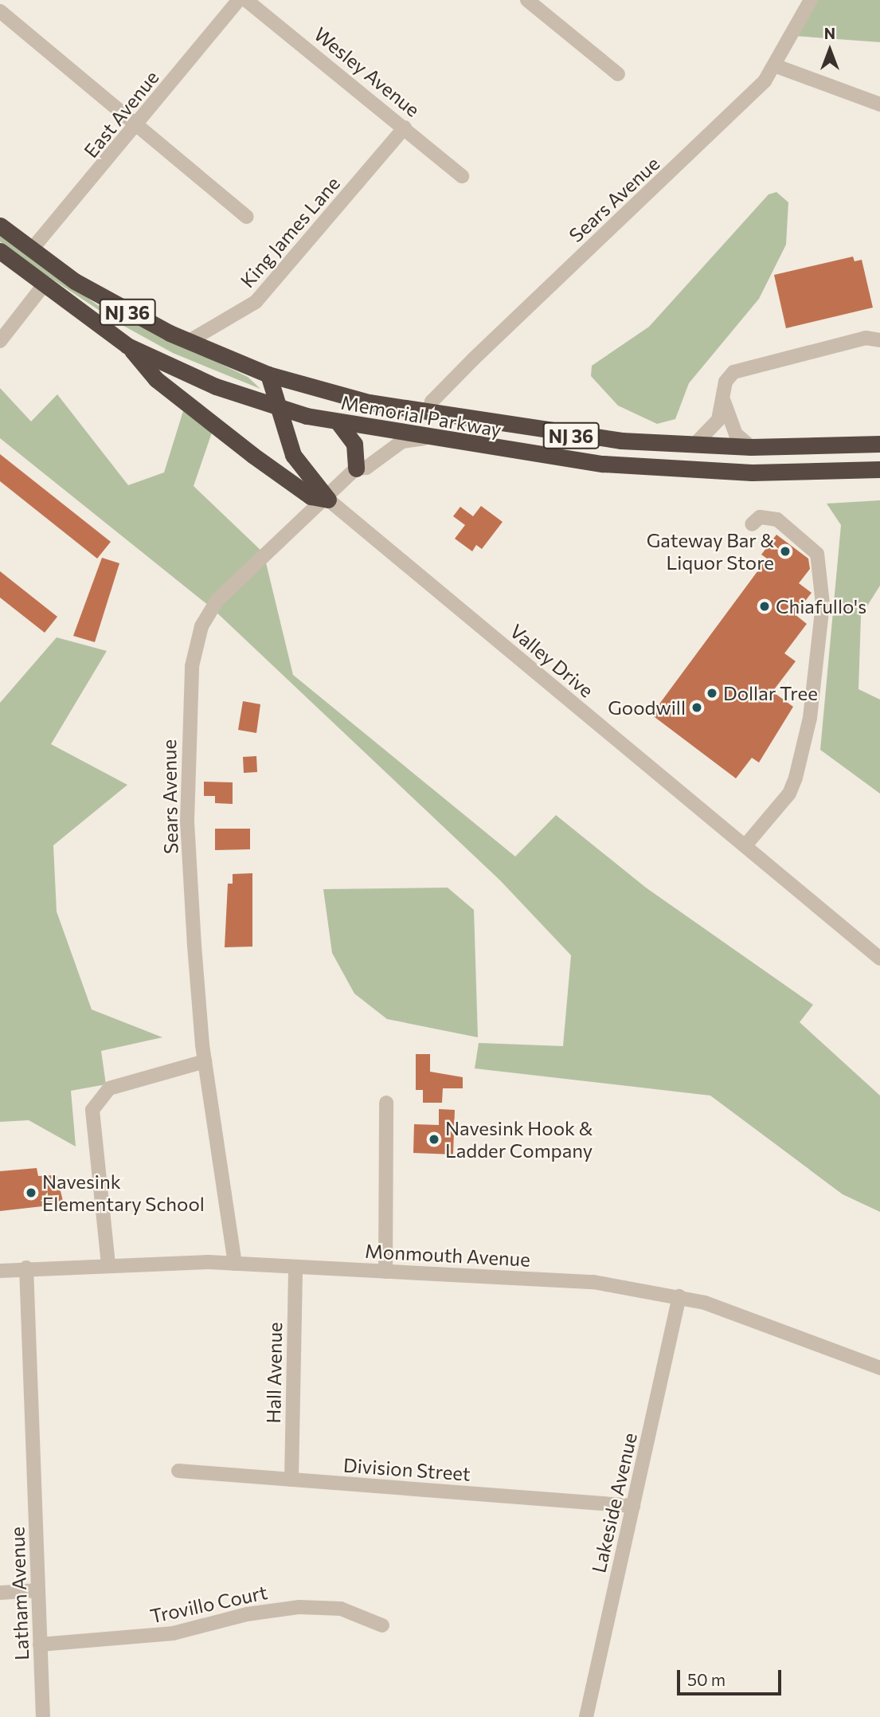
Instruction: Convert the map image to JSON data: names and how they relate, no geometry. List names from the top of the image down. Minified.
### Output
{"streets":{"highway":["NJ 36","Memorial Parkway"],"street":["Wesley Avenue","East Avenue","Sears Avenue","King James Lane","Valley Drive","Monmouth Avenue","Hall Avenue","Division Street","Lakeside Avenue","Latham Avenue","Trovillo Court"]},"crossings":[["Wesley Avenue","King James Lane"],["East Avenue","Memorial Parkway"],["Sears Avenue","Memorial Parkway"],["Sears Avenue","Valley Drive"],["Sears Avenue","Monmouth Avenue"],["King James Lane","Memorial Parkway"],["Monmouth Avenue","Hall Avenue"],["Monmouth Avenue","Lakeside Avenue"],["Monmouth Avenue","Latham Avenue"],["Hall Avenue","Division Street"],["Division Street","Lakeside Avenue"],["Latham Avenue","Trovillo Court"]],"places":["Gateway Bar & Liquor Store","Chiafullo's","Dollar Tree","Goodwill","Navesink Hook & Ladder Company","Navesink Elementary School"],"scale_bar":"50 m","north":"top"}
